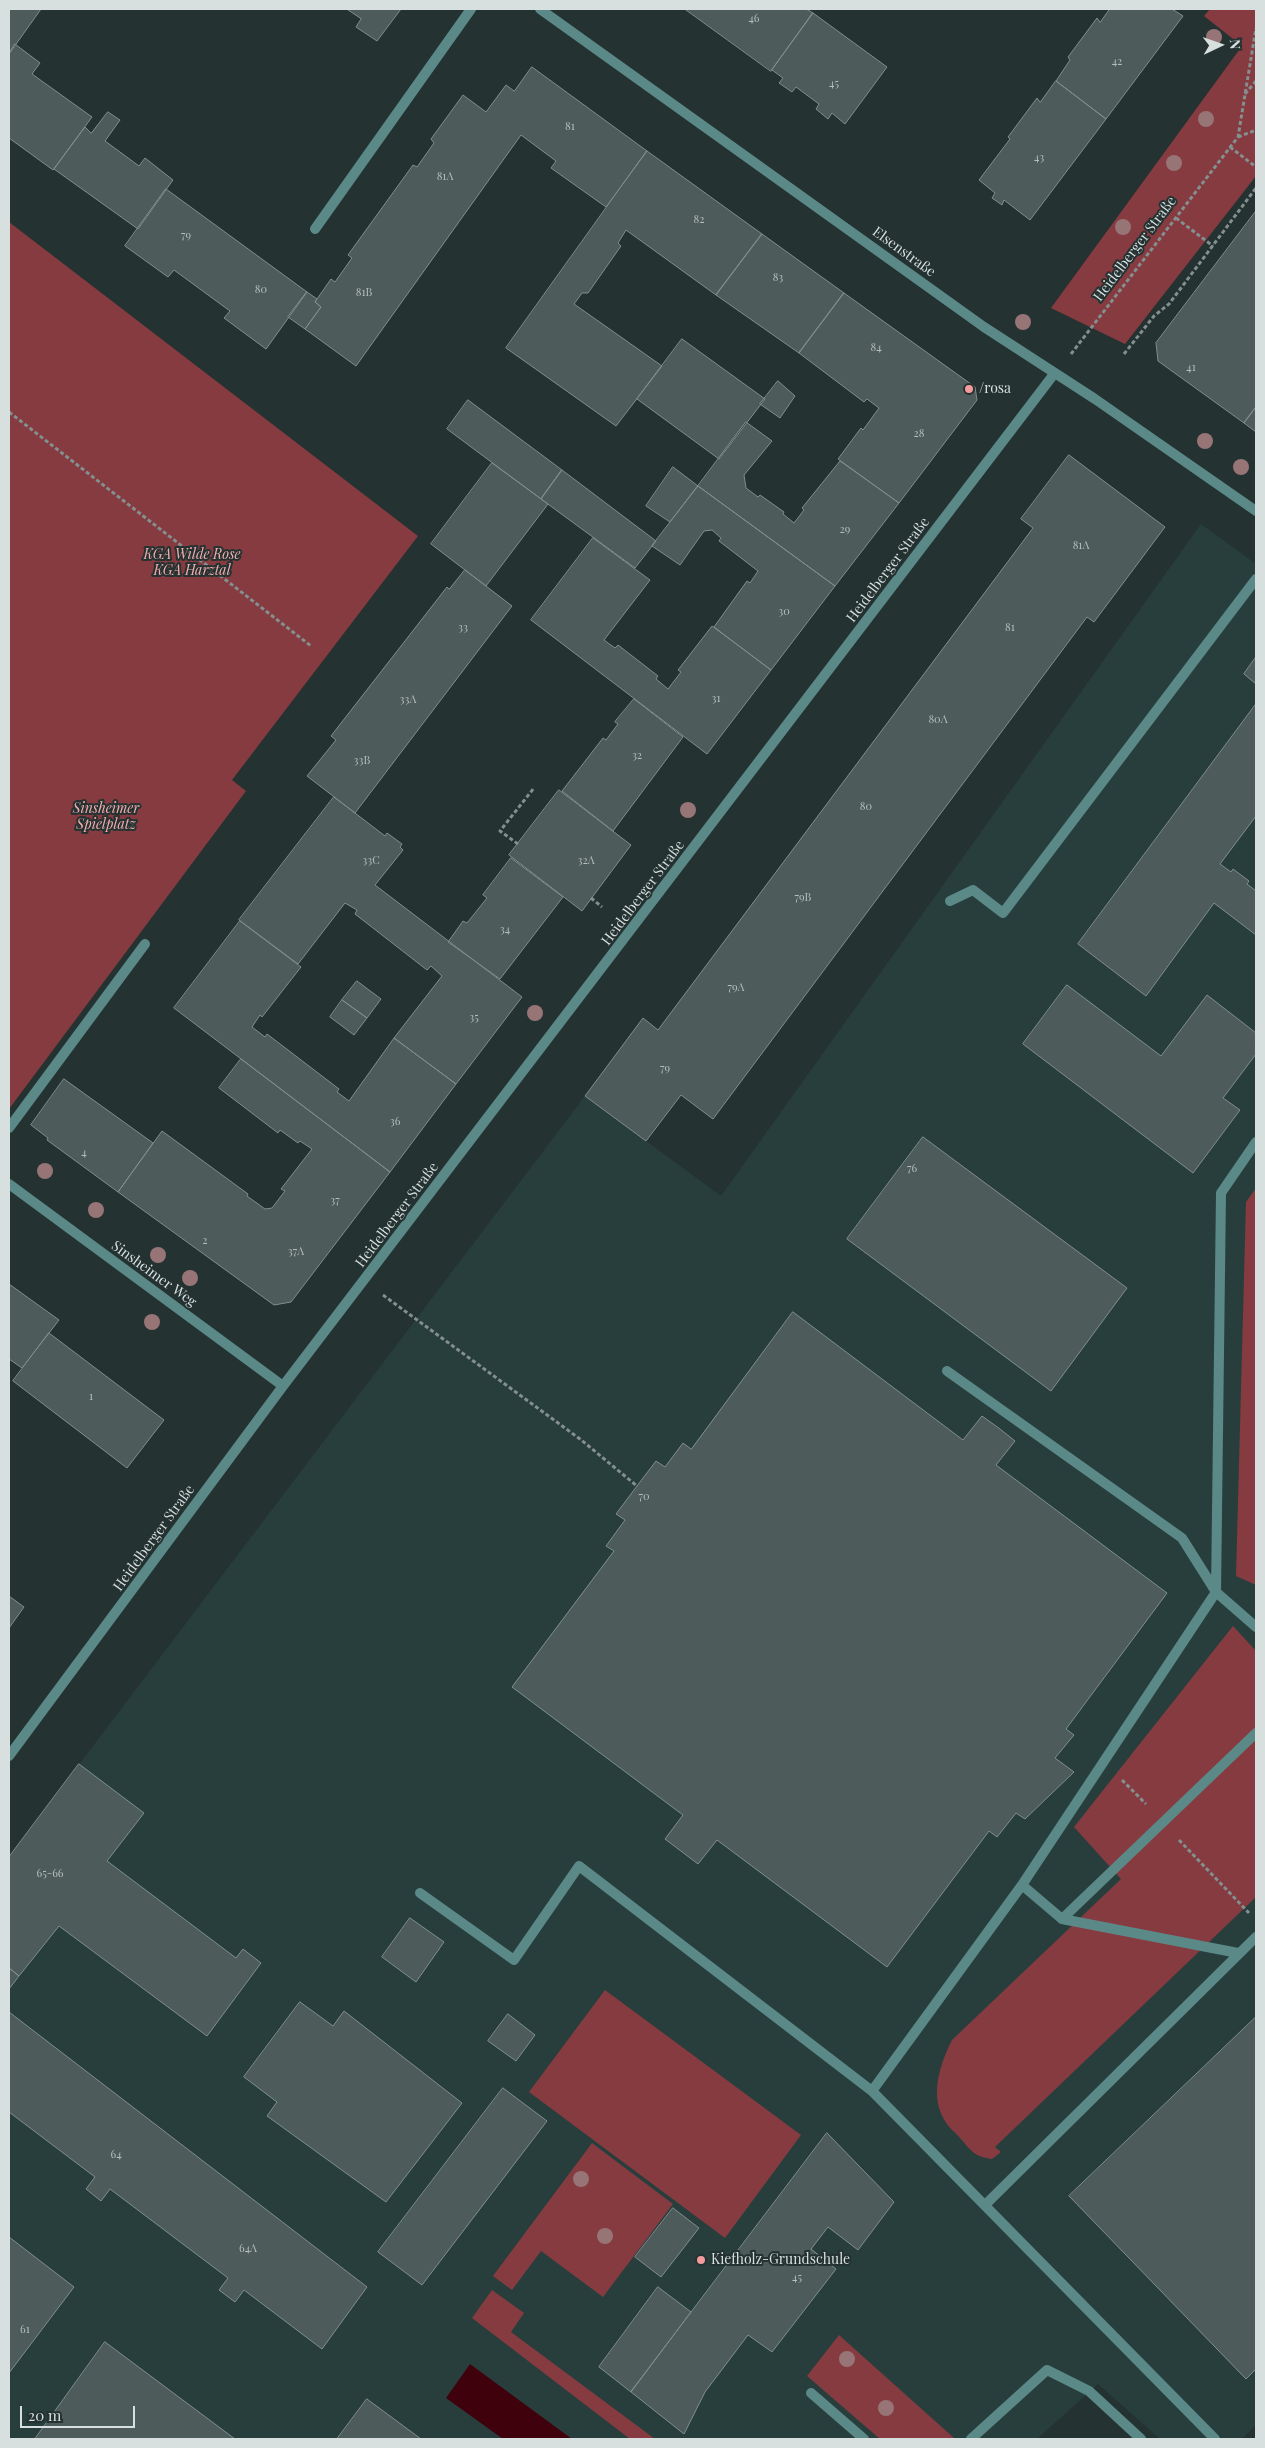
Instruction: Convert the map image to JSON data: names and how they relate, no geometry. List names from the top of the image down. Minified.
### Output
{"streets":{"street":["Heidelberger Straße","Elsenstraße","Sinsheimer Weg"]},"crossings":[["Heidelberger Straße","Elsenstraße"],["Heidelberger Straße","Sinsheimer Weg"]],"parks":["KGA Wilde Rose KGA Harztal","Sinsheimer Spielplatz"],"places":["/rosa","Kiefholz-Grundschule"],"house_numbers":["46","42","45","81","43","81A","82","79","83","80","81B","84","41","28","29","81A","30","33","81","31","33A","80A","32","33B","80","33C","32A","79B","34","79A","35","79","36","4","76","37","2","37A","1","70","65-66","64","64A","45","61"],"scale_bar":"20 m","north":"right"}
